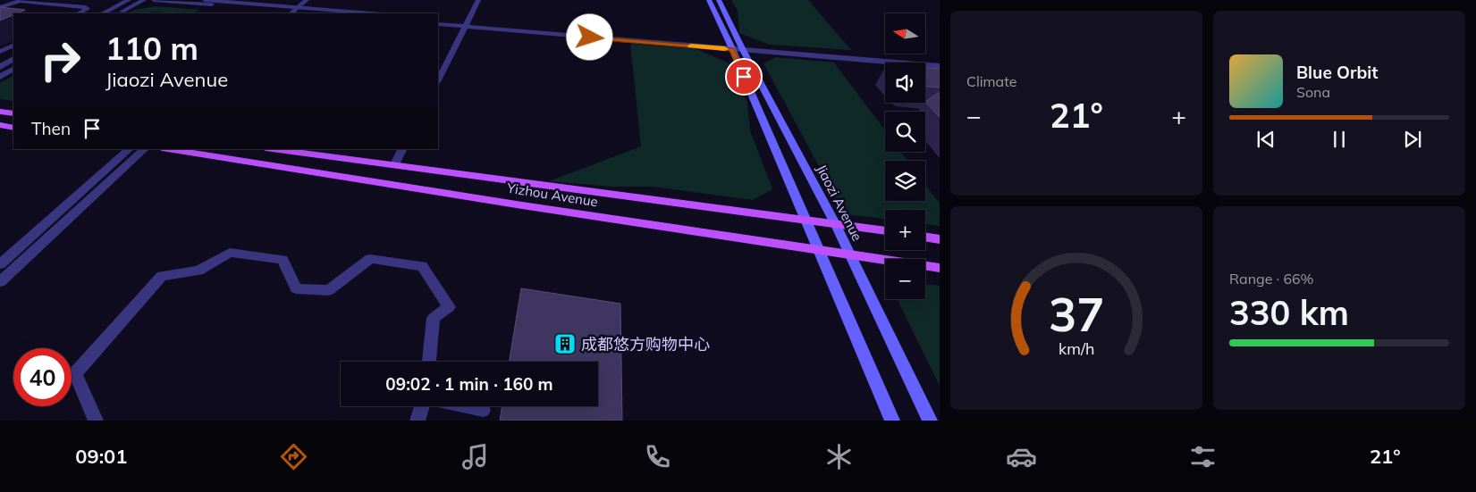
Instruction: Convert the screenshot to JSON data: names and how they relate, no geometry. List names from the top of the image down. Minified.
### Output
{"streets":{"main road":["Yizhou Avenue","Jiaozi Avenue"]},"crossings":[["Yizhou Avenue","Jiaozi Avenue"]],"places":{"building":["成都悠方购物中心"]},"north":"left","page":{"tile":["Climate",["Range · 66%","330 km"]],"map_buttons":["+","−"],"turn":["110 m","Jiaozi Avenue"],"song":["Blue Orbit","Sona"],"heat":["−","21°","+"],"then":"Then","limit":"40","trip":"09:02 · 1 min · 160 m","tabs":["09:01","21°"],"gauge":["37","km/h"]}}
